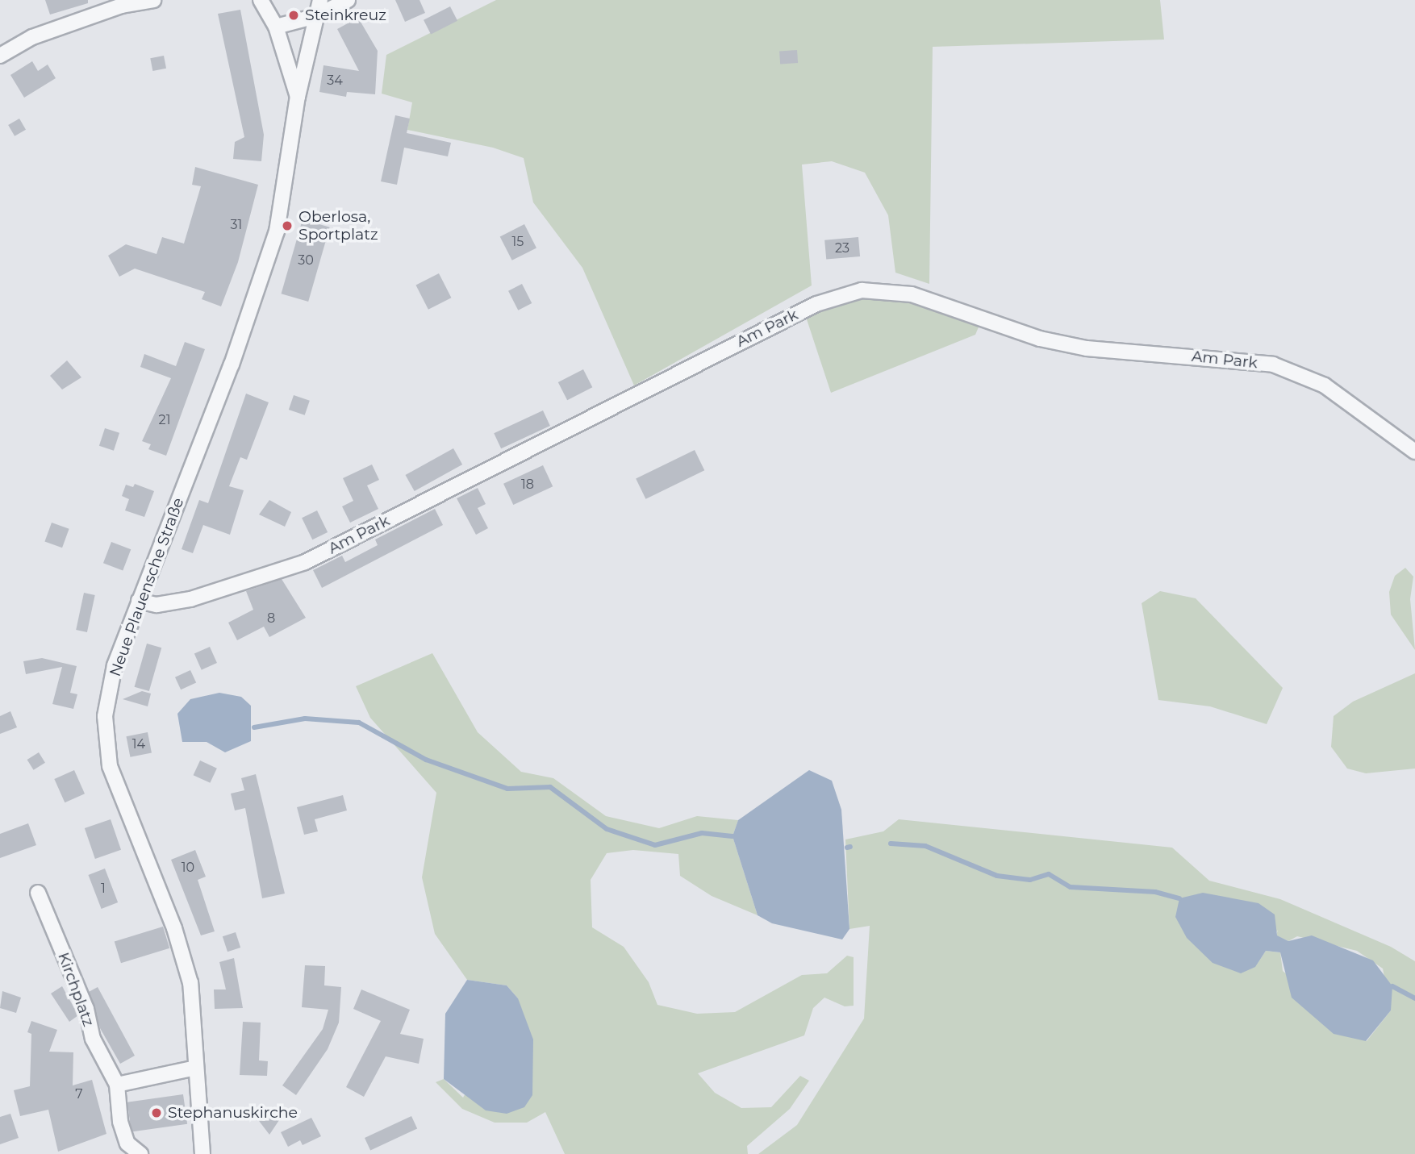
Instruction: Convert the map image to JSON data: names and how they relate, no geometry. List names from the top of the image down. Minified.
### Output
{"streets":{"street":["Am Park","Neue Plauensche Straße","Kirchplatz"]},"crossings":[["Am Park","Neue Plauensche Straße"]],"places":["Steinkreuz","Oberlosa, Sportplatz","Stephanuskirche"],"house_numbers":["34","31","15","23","30","21","18","8","14","10","1","7"]}
